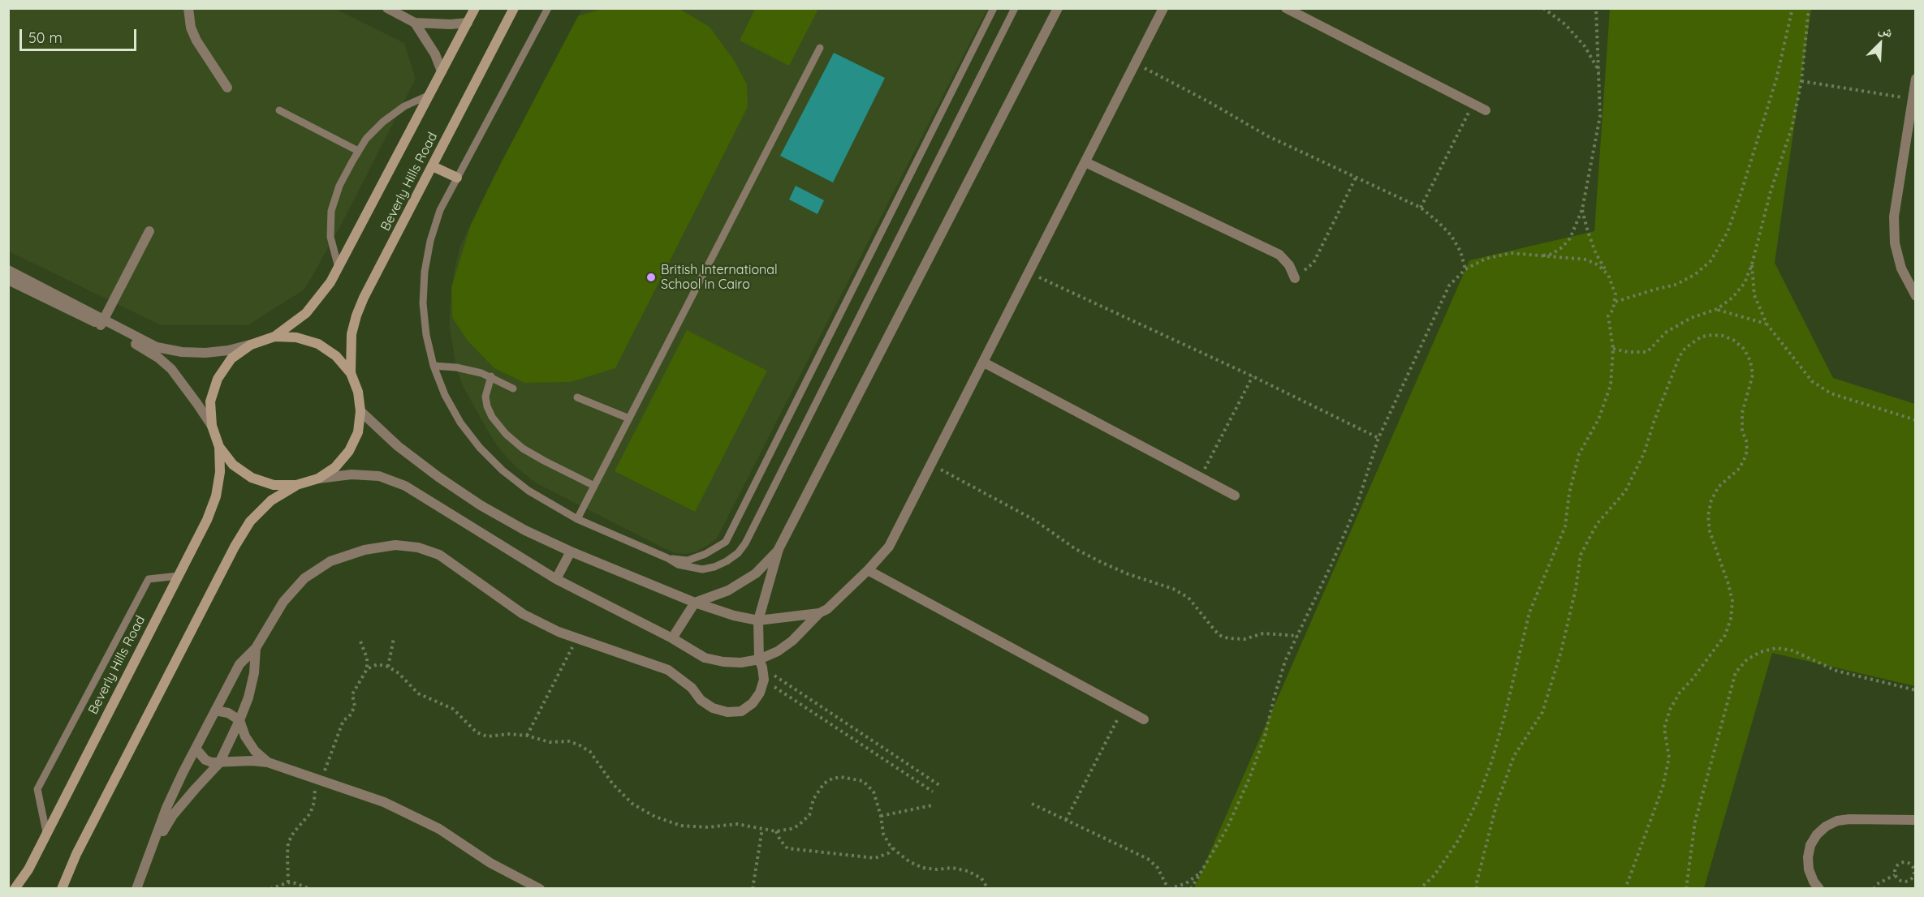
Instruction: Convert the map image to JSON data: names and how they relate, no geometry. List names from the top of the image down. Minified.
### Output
{"streets":{"street":["Beverly Hills Road"]},"places":["British International School in Cairo"],"scale_bar":"50 m","north":"top right"}
